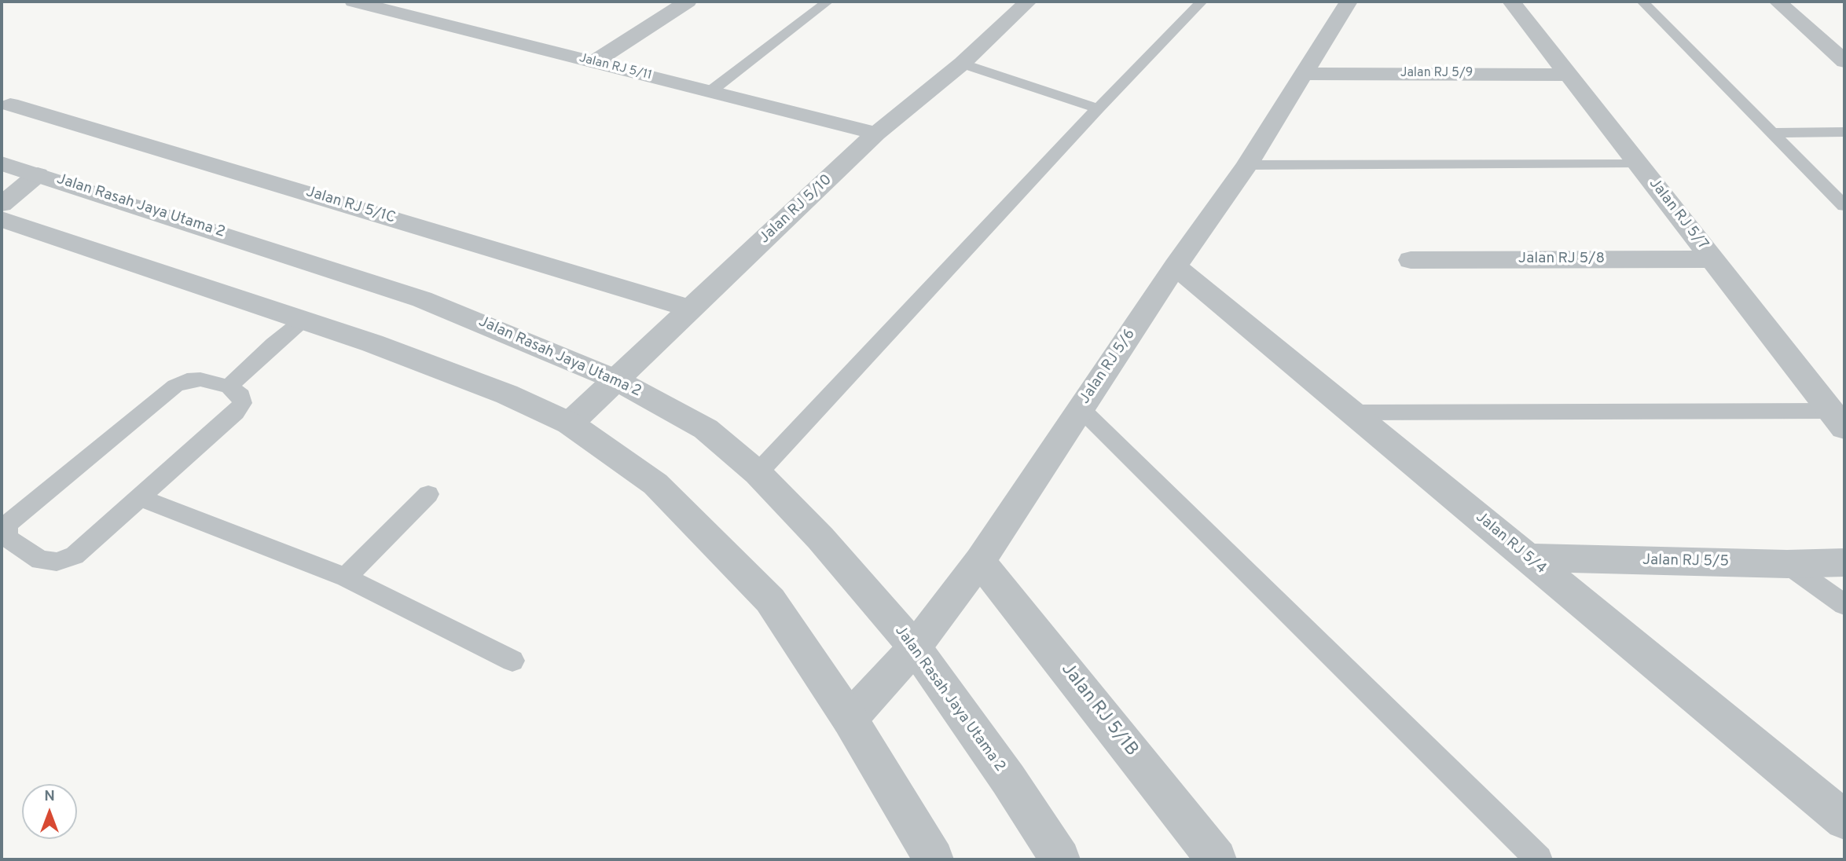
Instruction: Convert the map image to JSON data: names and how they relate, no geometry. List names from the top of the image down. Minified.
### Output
{"streets":{"street":["Jalan RJ 5/11","Jalan RJ 5/9","Jalan RJ 5/1C","Jalan Rasah Jaya Utama 2","Jalan RJ 5/10","Jalan RJ 5/7","Jalan RJ 5/8","Jalan RJ 5/6","Jalan RJ 5/4","Jalan RJ 5/5","Jalan RJ 5/1B"]},"crossings":[["Jalan RJ 5/11","Jalan RJ 5/10"],["Jalan RJ 5/9","Jalan RJ 5/7"],["Jalan RJ 5/9","Jalan RJ 5/6"],["Jalan RJ 5/1C","Jalan RJ 5/10"],["Jalan Rasah Jaya Utama 2","Jalan RJ 5/10"],["Jalan Rasah Jaya Utama 2","Jalan RJ 5/6"],["Jalan RJ 5/7","Jalan RJ 5/8"],["Jalan RJ 5/6","Jalan RJ 5/4"],["Jalan RJ 5/6","Jalan RJ 5/1B"],["Jalan RJ 5/4","Jalan RJ 5/5"]],"north":"top"}
